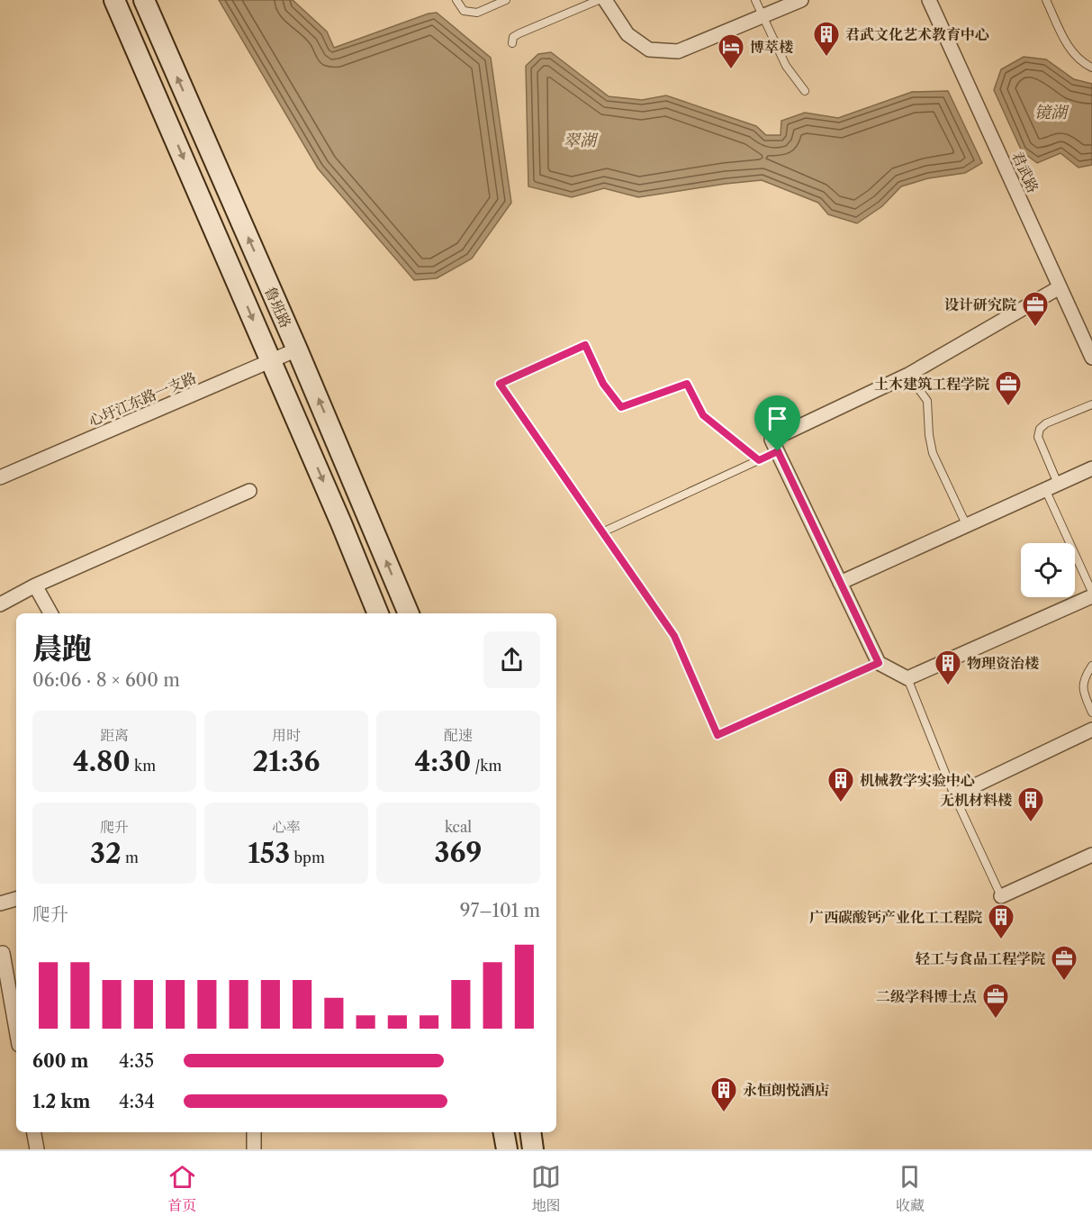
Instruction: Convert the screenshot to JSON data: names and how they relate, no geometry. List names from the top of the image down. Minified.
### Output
{"streets":{"main road":["鲁班路"],"street":["君武路","心圩江东路一支路"]},"crossings":[["鲁班路","心圩江东路一支路"]],"water":["镜湖","翠湖"],"places":{"building":["君武文化艺术教育中心","物理资治楼","机械教学实验中心","无机材料楼","广西碳酸钙产业化工工程院","永恒朗悦酒店"],"hotel":["博萃楼"],"office":["设计研究院","土木建筑工程学院","轻工与食品工程学院","二级学科博士点"]},"page":{"heading":["晨跑","06:06 · 8 × 600 m"],"stats":[["距离","4.80 km"],["用时","21:36"],["配速","4:30 /km"],["爬升","32 m"],["心率","153 bpm"],["kcal","369"]],"chart":["爬升","97–101 m"],"list":[{"name":"600 m","note":"4:35"},{"name":"1.2 km","note":"4:34"}],"tabs":["首页","地图","收藏"]}}
